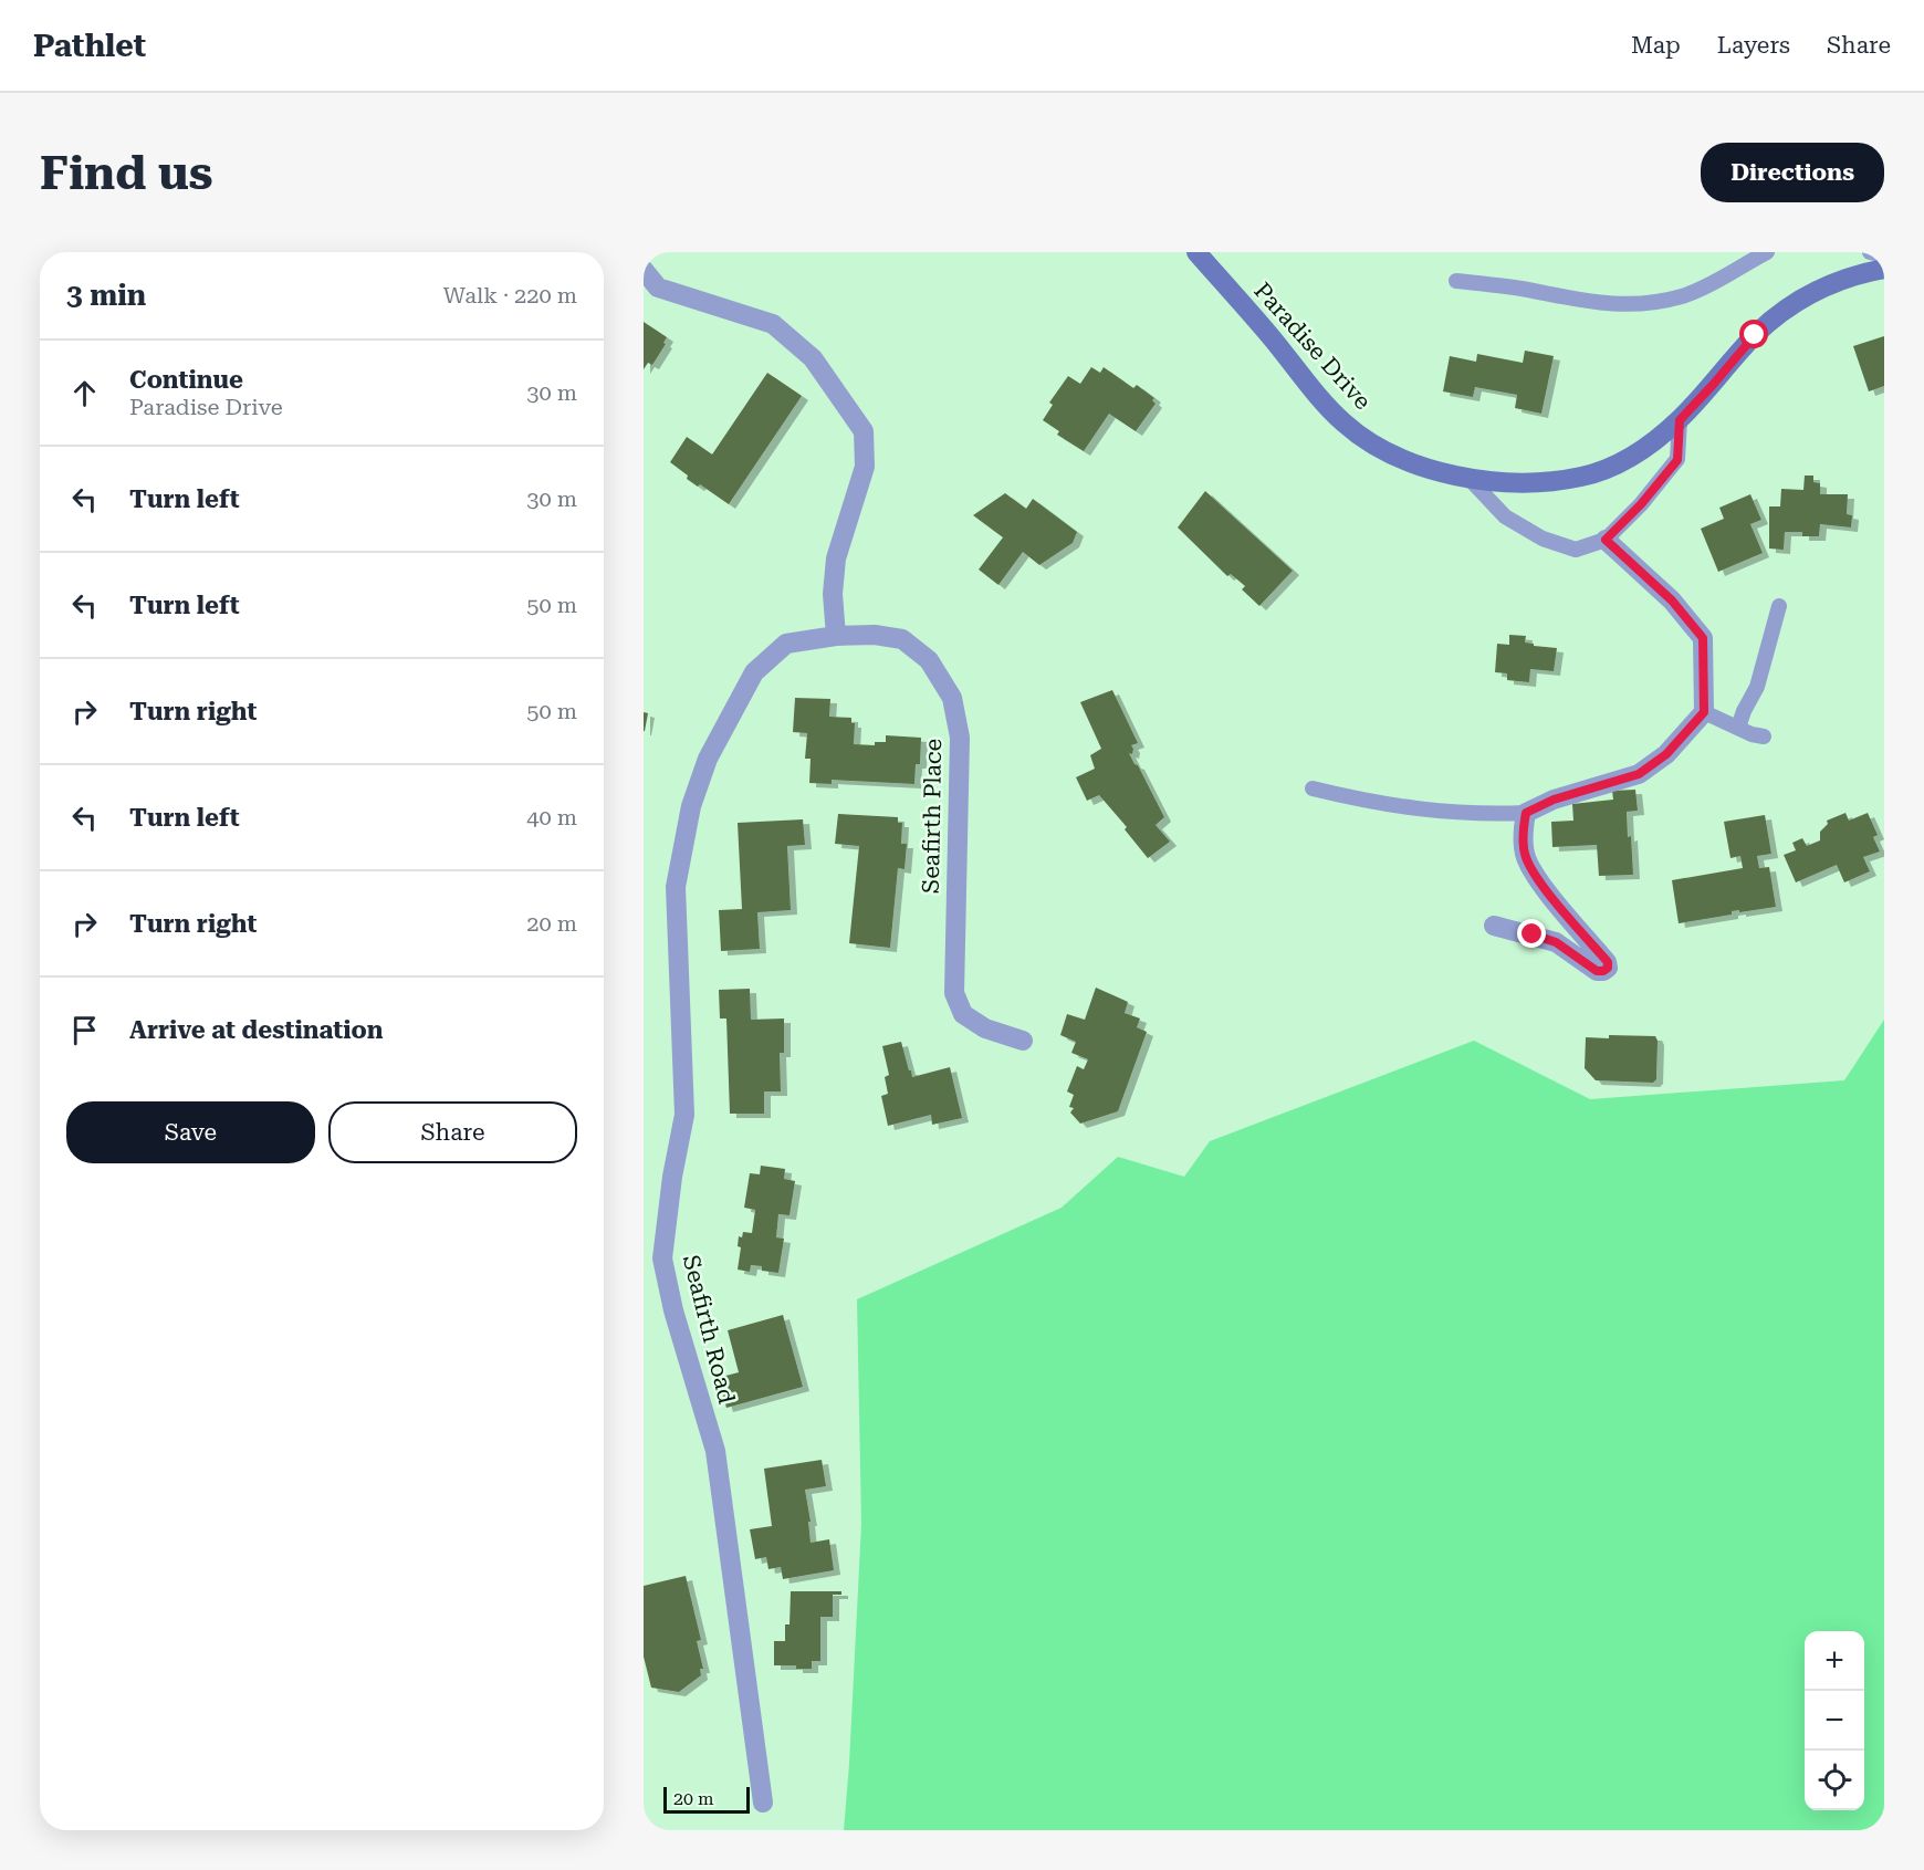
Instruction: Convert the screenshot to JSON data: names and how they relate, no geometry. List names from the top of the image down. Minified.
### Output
{"streets":{"street":["Paradise Drive","Seafirth Place","Seafirth Road"]},"crossings":[["Seafirth Place","Seafirth Road"]],"scale_bar":"20 m","page":{"header":"Pathlet","nav":["Map","Layers","Share"],"buttons":["Directions",["Save","Share"]],"title":"Find us","heading":["3 min","Walk · 220 m"],"list":[["Continue","Paradise Drive","30 m"],["Turn left","30 m"],["Turn left","50 m"],["Turn right","50 m"],["Turn left","40 m"],["Turn right","20 m"],"Arrive at destination"],"map_buttons":["+","−"],"scale":"20 m"}}
